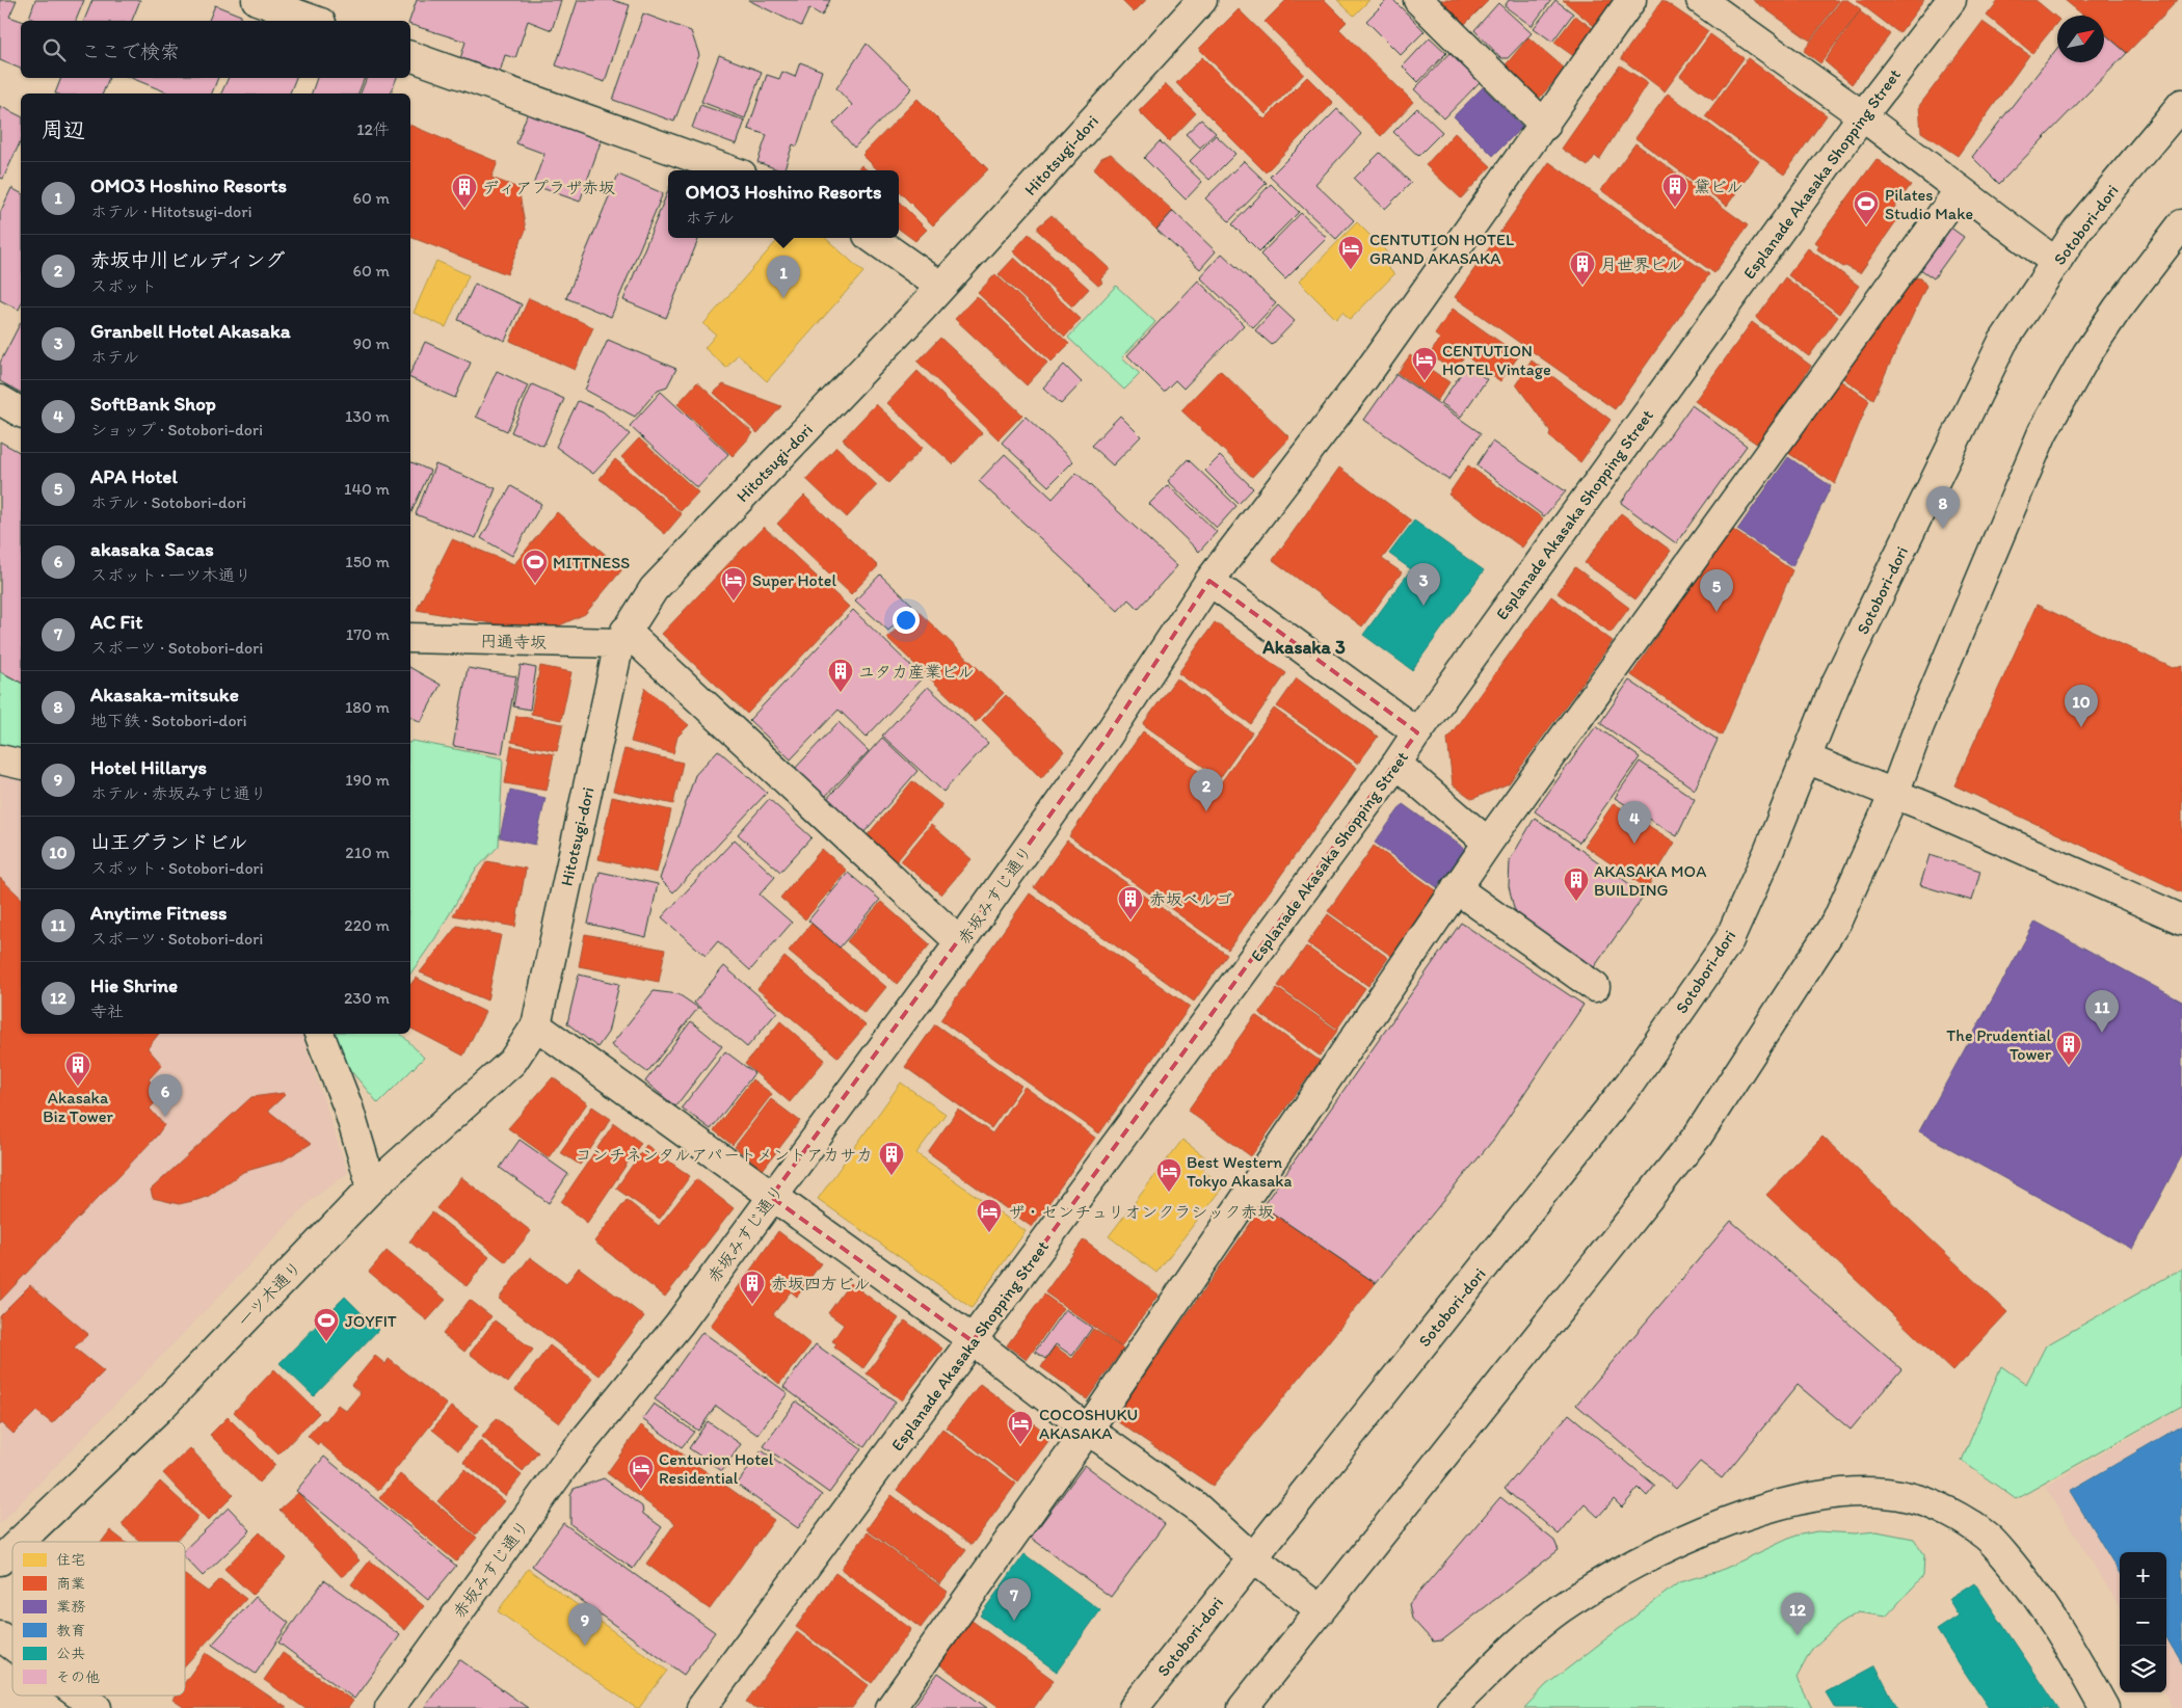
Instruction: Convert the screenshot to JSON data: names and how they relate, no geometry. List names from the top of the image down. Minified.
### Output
{"streets":{"street":["Hitotsugi-dori","Esplanade Akasaka Shopping Street","Sotobori-dori","円通寺坂","赤坂みすじ通り","一ツ木通り"]},"crossings":[["Hitotsugi-dori","円通寺坂"],["Hitotsugi-dori","一ツ木通り"]],"districts":["Akasaka 3"],"places":{"building":["黛ビル","ディアプラザ赤坂","月世界ビル","ユタカ産業ビル","AKASAKA MOA BUILDING","赤坂ベルゴ","The Prudential Tower","Akasaka Biz Tower","コンチネンタルアパートメントアカサカ","赤坂四方ビル"],"sports":["Pilates Studio Make","MITTNESS","JOYFIT"],"hotel":["CENTUTION HOTEL GRAND AKASAKA","CENTUTION HOTEL Vintage","Super Hotel","Best Western Tokyo Akasaka","ザ・センチュリオンクラシック赤坂","COCOSHUKU AKASAKA","Centurion Hotel Residential"]},"legend":["住宅","商業","業務","教育","公共","その他"],"north":"top right","page":{"search":"ここで検索","heading":["周辺","12件"],"list":[{"mark":"1","name":"OMO3 Hoshino Resorts","note":"ホテル · Hitotsugi-dori","value":"60 m"},{"mark":"2","name":"赤坂中川ビルディング","note":"スポット","value":"60 m"},{"mark":"3","name":"Granbell Hotel Akasaka","note":"ホテル","value":"90 m"},{"mark":"4","name":"SoftBank Shop","note":"ショップ · Sotobori-dori","value":"130 m"},{"mark":"5","name":"APA Hotel","note":"ホテル · Sotobori-dori","value":"140 m"},{"mark":"6","name":"akasaka Sacas","note":"スポット · 一ツ木通り","value":"150 m"},{"mark":"7","name":"AC Fit","note":"スポーツ · Sotobori-dori","value":"170 m"},{"mark":"8","name":"Akasaka-mitsuke","note":"地下鉄 · Sotobori-dori","value":"180 m"},{"mark":"9","name":"Hotel Hillarys","note":"ホテル · 赤坂みすじ通り","value":"190 m"},{"mark":"10","name":"山王グランドビル","note":"スポット · Sotobori-dori","value":"210 m"},{"mark":"11","name":"Anytime Fitness","note":"スポーツ · Sotobori-dori","value":"220 m"},{"mark":"12","name":"Hie Shrine","note":"寺社","value":"230 m"}],"popup":["OMO3 Hoshino Resorts","ホテル"],"pins":["1","8","3","5","10","2","4","11","6","7","12","9"],"map_buttons":["+","−"]}}
